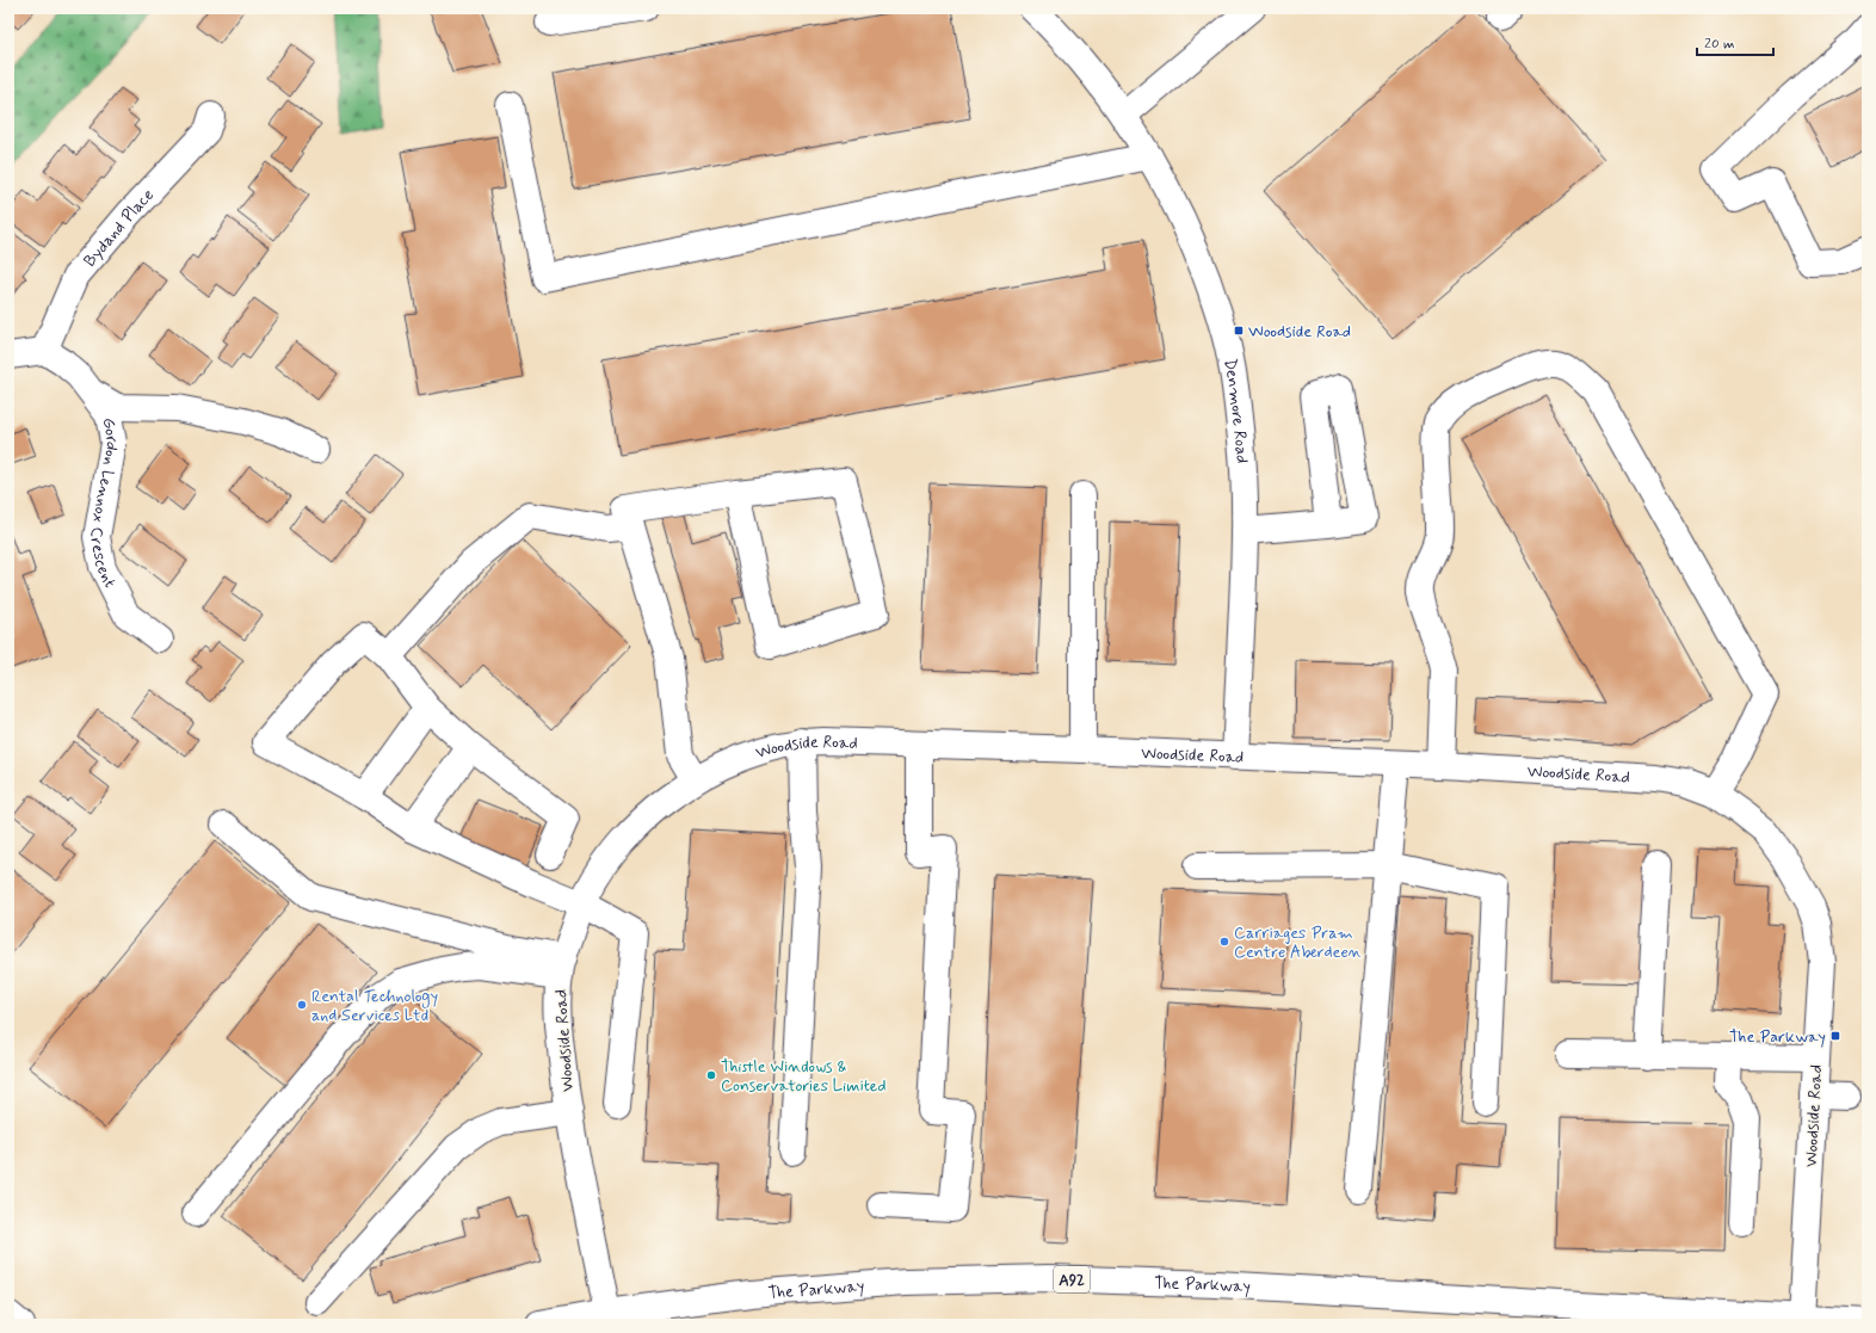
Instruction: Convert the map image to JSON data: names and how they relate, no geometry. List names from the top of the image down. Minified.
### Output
{"streets":{"street":["Bydand Place","Denmore Road","Gordon Lennox Crescent","Woodside Road","A92","The Parkway"]},"crossings":[["Bydand Place","Gordon Lennox Crescent"],["Denmore Road","Woodside Road"],["Woodside Road","The Parkway"]],"places":{"transit":["Woodside Road","The Parkway"],"other":["Carriages Pram Centre Aberdeen","Rental Technology and Services Ltd","Thistle Windows & Conservatories Limited"]},"scale_bar":"20 m"}
